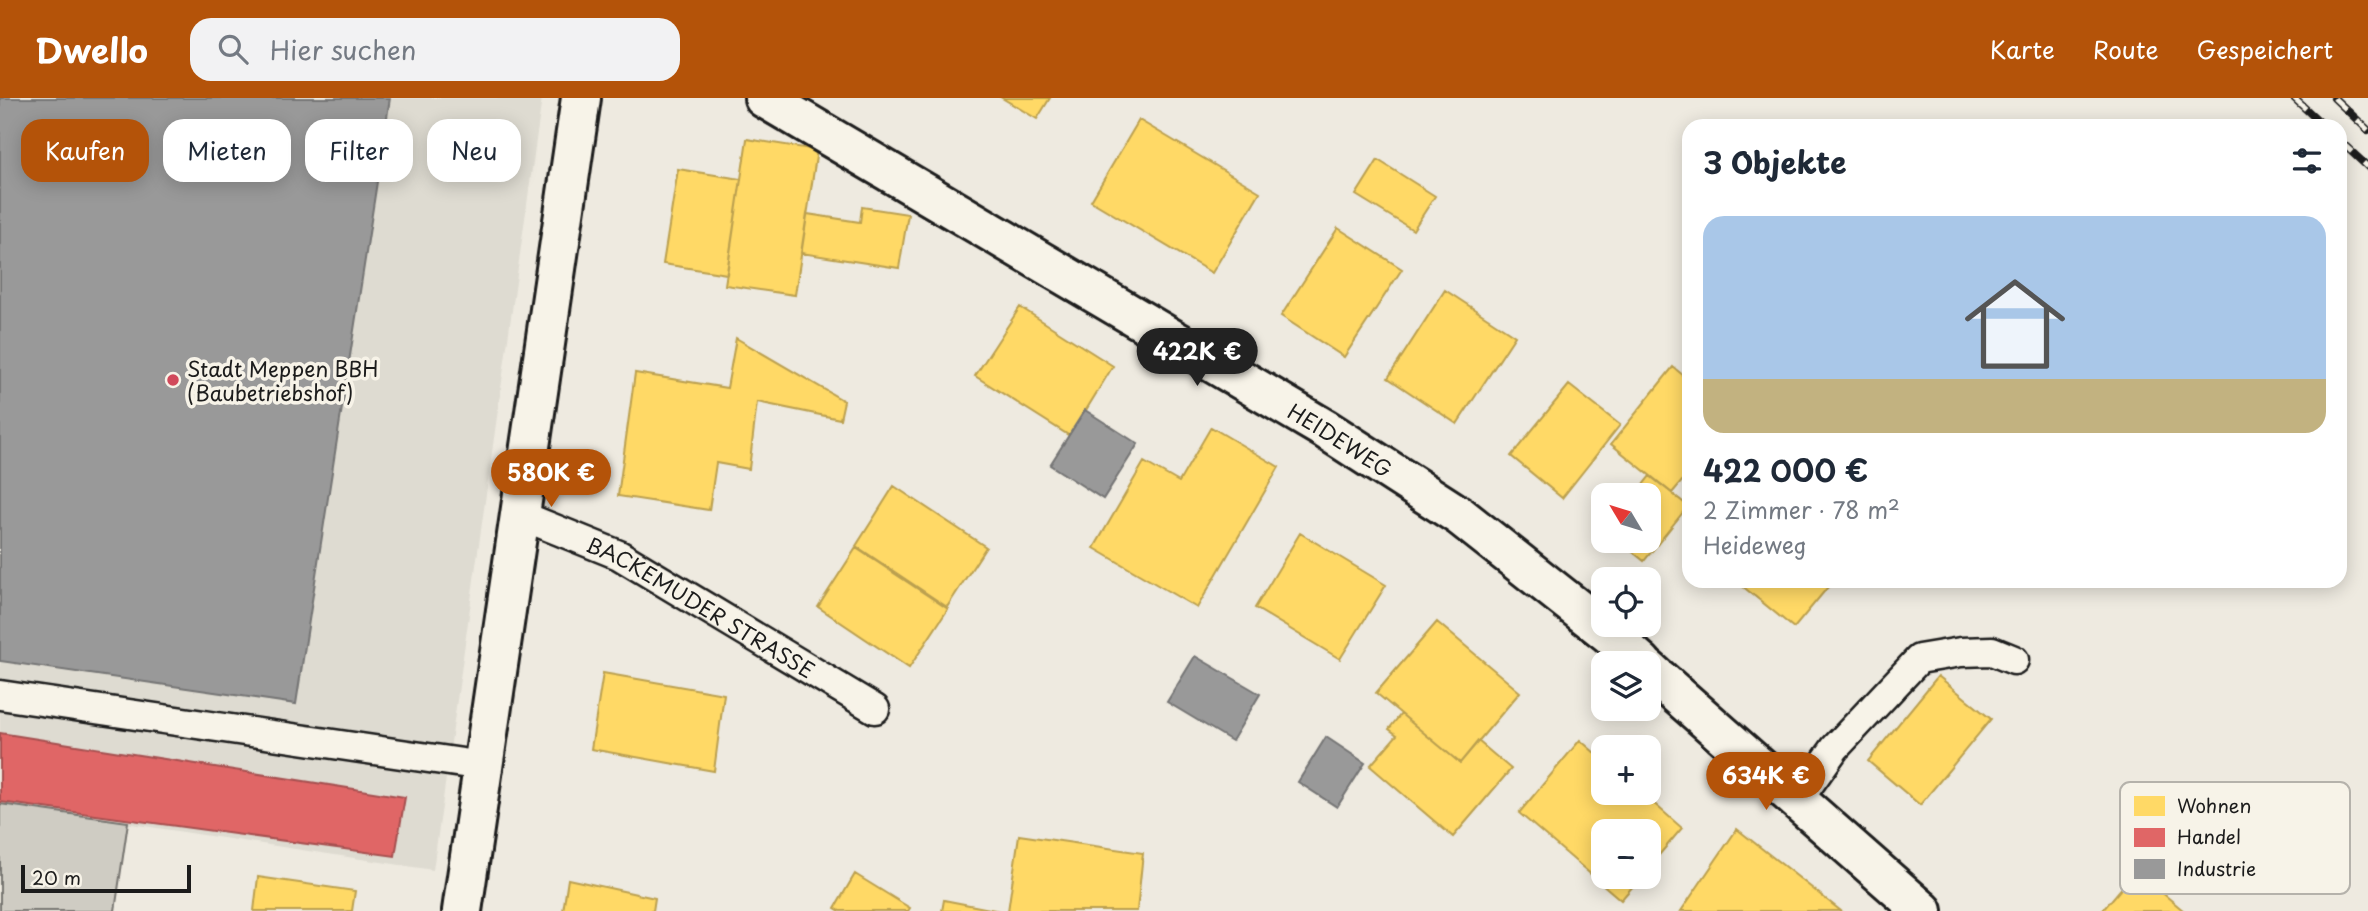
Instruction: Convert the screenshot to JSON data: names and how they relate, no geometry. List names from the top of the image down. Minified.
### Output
{"streets":{"street":["HEIDEWEG"],"lane":["BACKEMUDER STRASSE"]},"places":["Stadt Meppen BBH (Baubetriebshof)"],"legend":["Wohnen","Handel","Industrie"],"scale_bar":"20 m","north":"top left","page":{"header":"Dwello","search":"Hier suchen","nav":["Karte","Route","Gespeichert"],"chip":["Kaufen","Mieten","Filter","Neu"],"heading":"3 Objekte","list":[{"name":"422 000 €","note":"2 Zimmer · 78 m² · Heideweg"}],"price":["422K €","580K €","634K €"],"map_buttons":["+","−"],"scale":"20 m"}}
